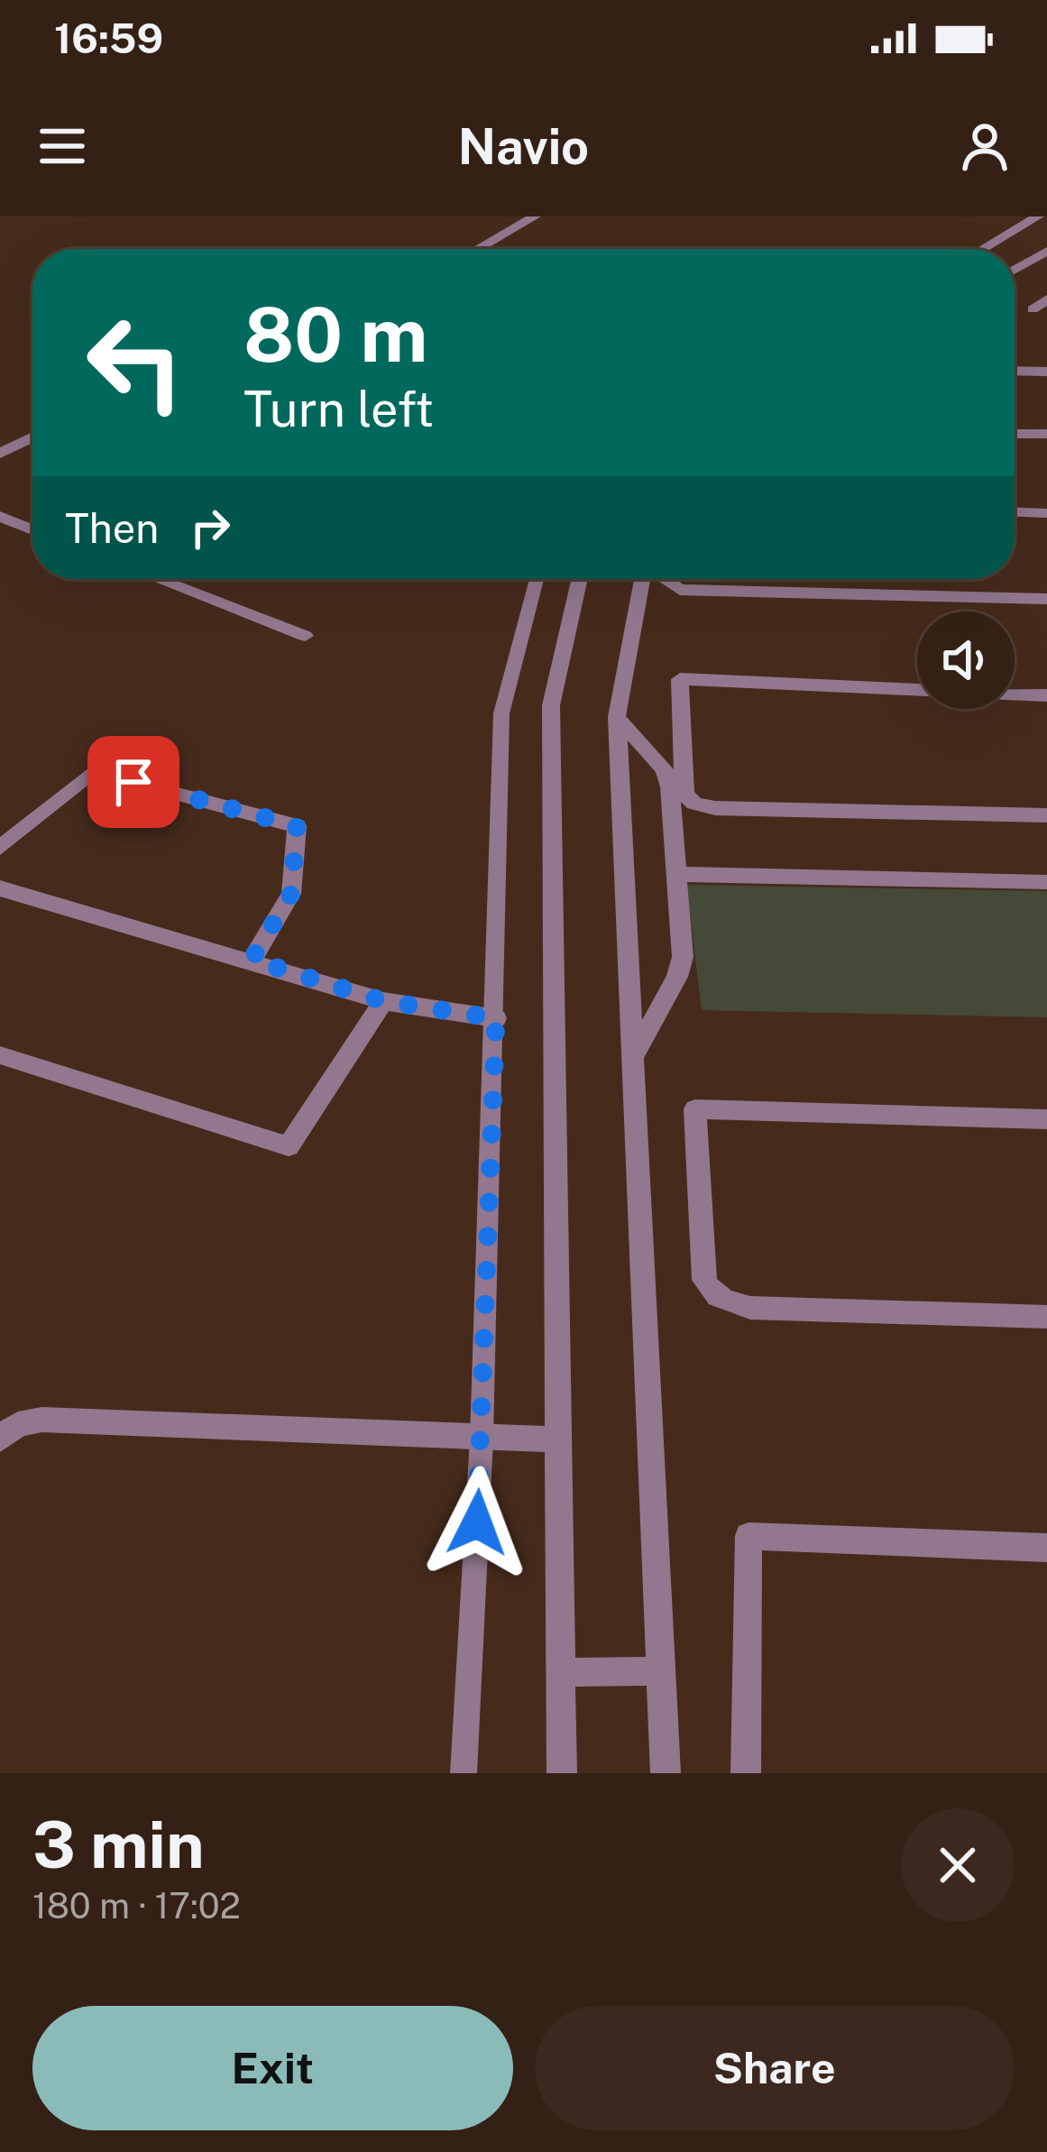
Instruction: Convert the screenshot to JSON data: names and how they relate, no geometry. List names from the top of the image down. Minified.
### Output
{"page":{"status":"16:59","header":"Navio","turn":["80 m","Turn left"],"then":"Then","heading":["3 min","180 m · 17:02"],"buttons":["Exit","Share"]}}
